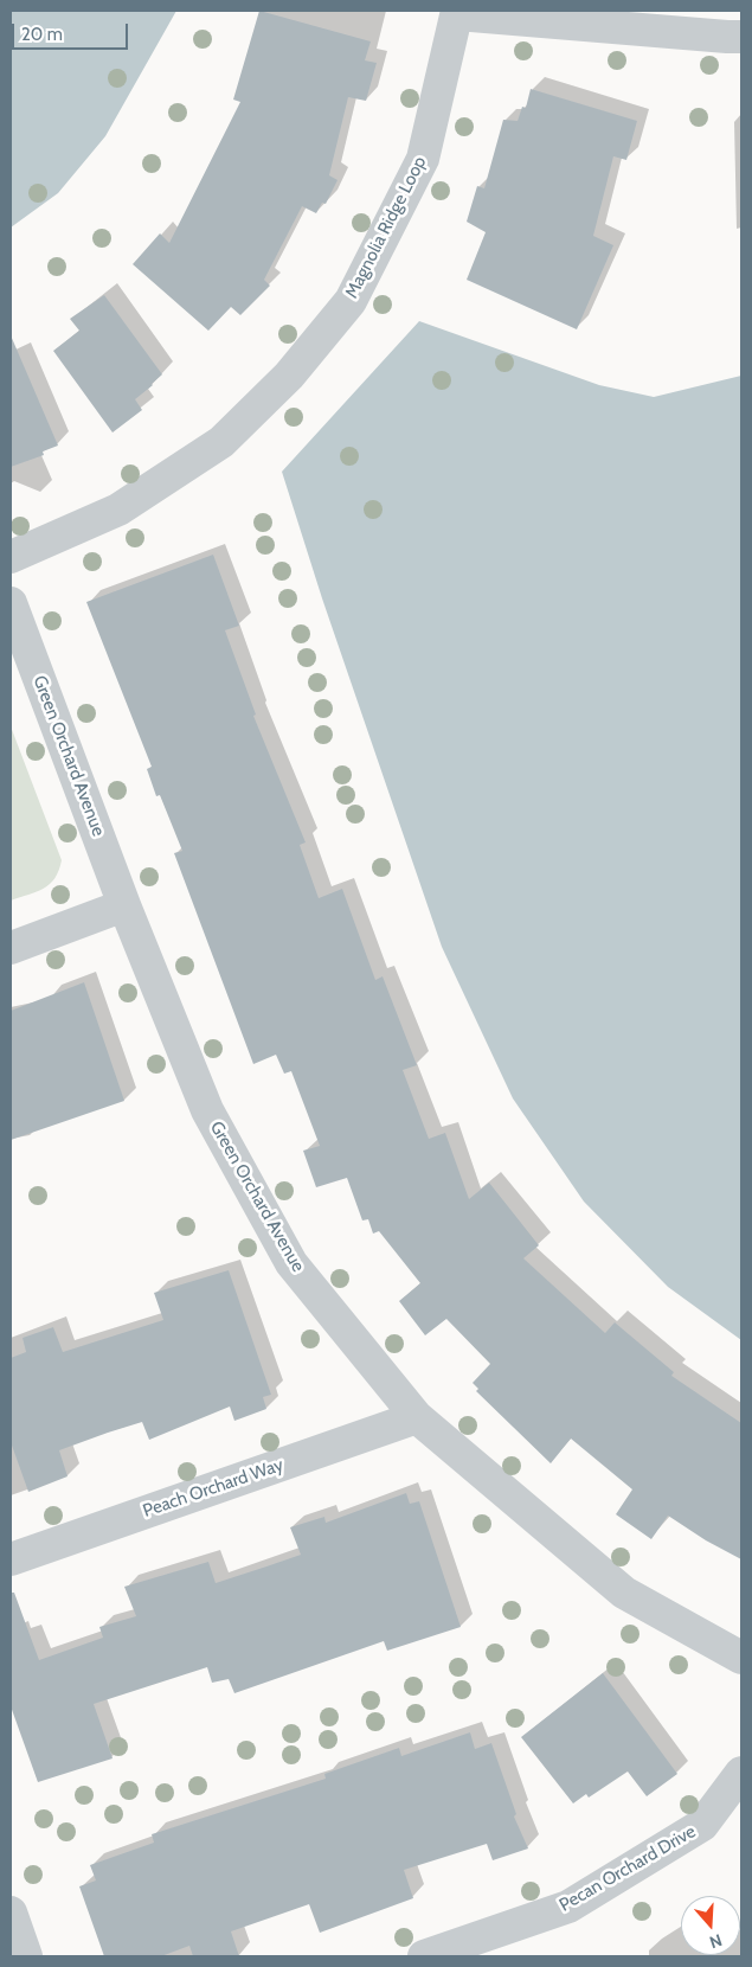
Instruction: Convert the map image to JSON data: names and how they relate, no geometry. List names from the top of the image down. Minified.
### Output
{"streets":{"street":["Magnolia Ridge Loop","Green Orchard Avenue","Peach Orchard Way","Pecan Orchard Drive"]},"crossings":[["Green Orchard Avenue","Peach Orchard Way"]],"scale_bar":"20 m","north":"bottom"}
